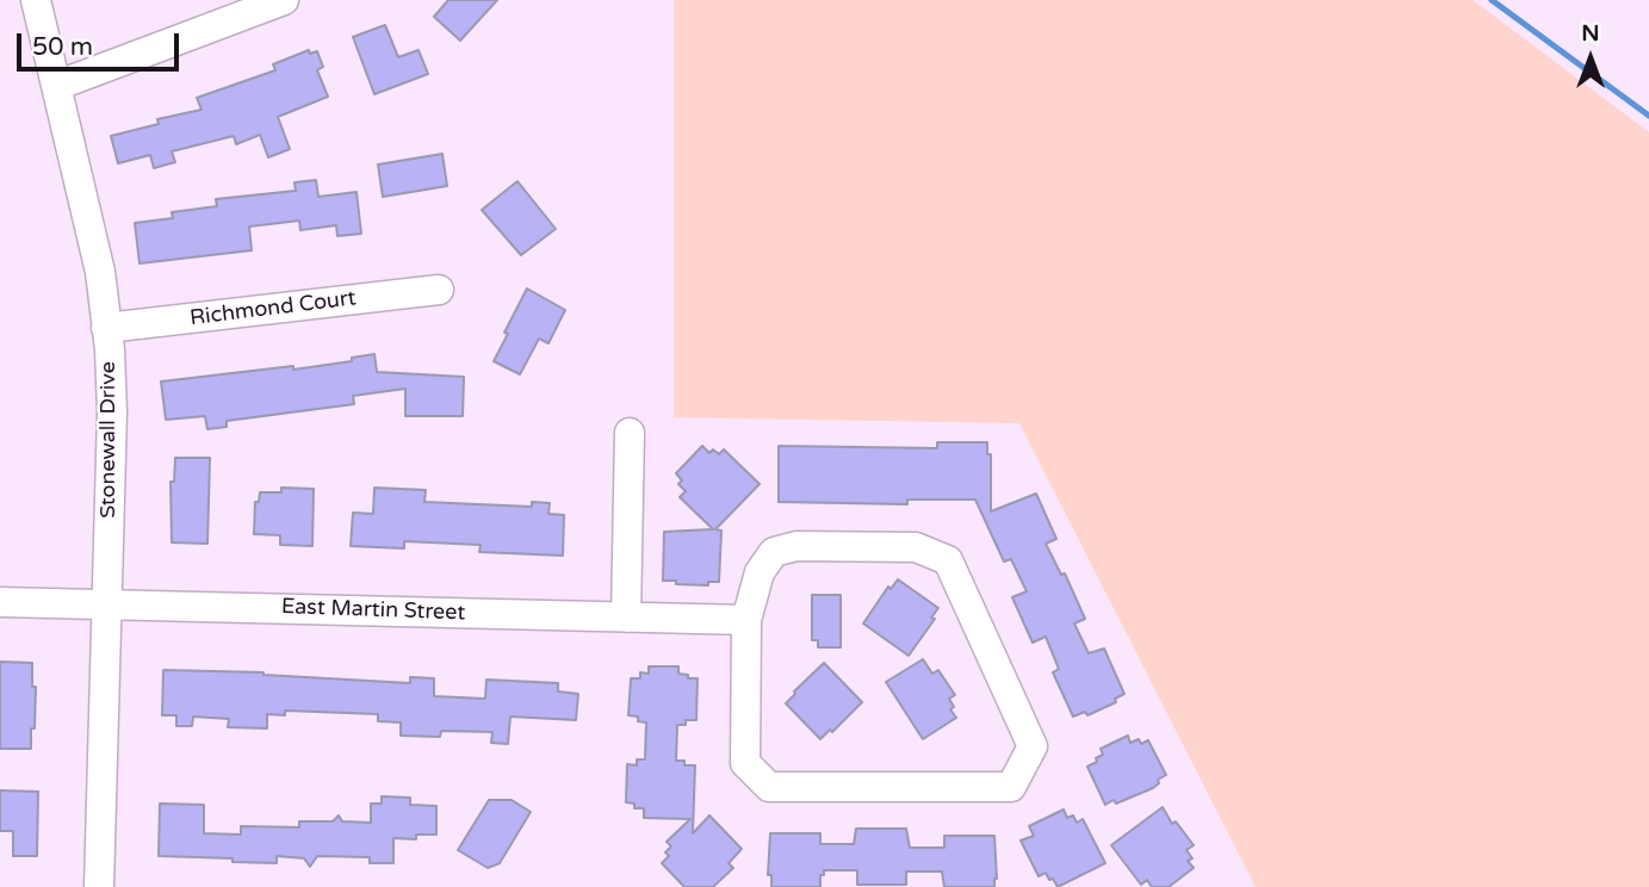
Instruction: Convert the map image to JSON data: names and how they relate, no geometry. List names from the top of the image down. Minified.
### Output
{"streets":{"street":["Richmond Court","Stonewall Drive","East Martin Street"]},"crossings":[["Richmond Court","Stonewall Drive"],["Stonewall Drive","East Martin Street"]],"scale_bar":"50 m","north":"top"}
